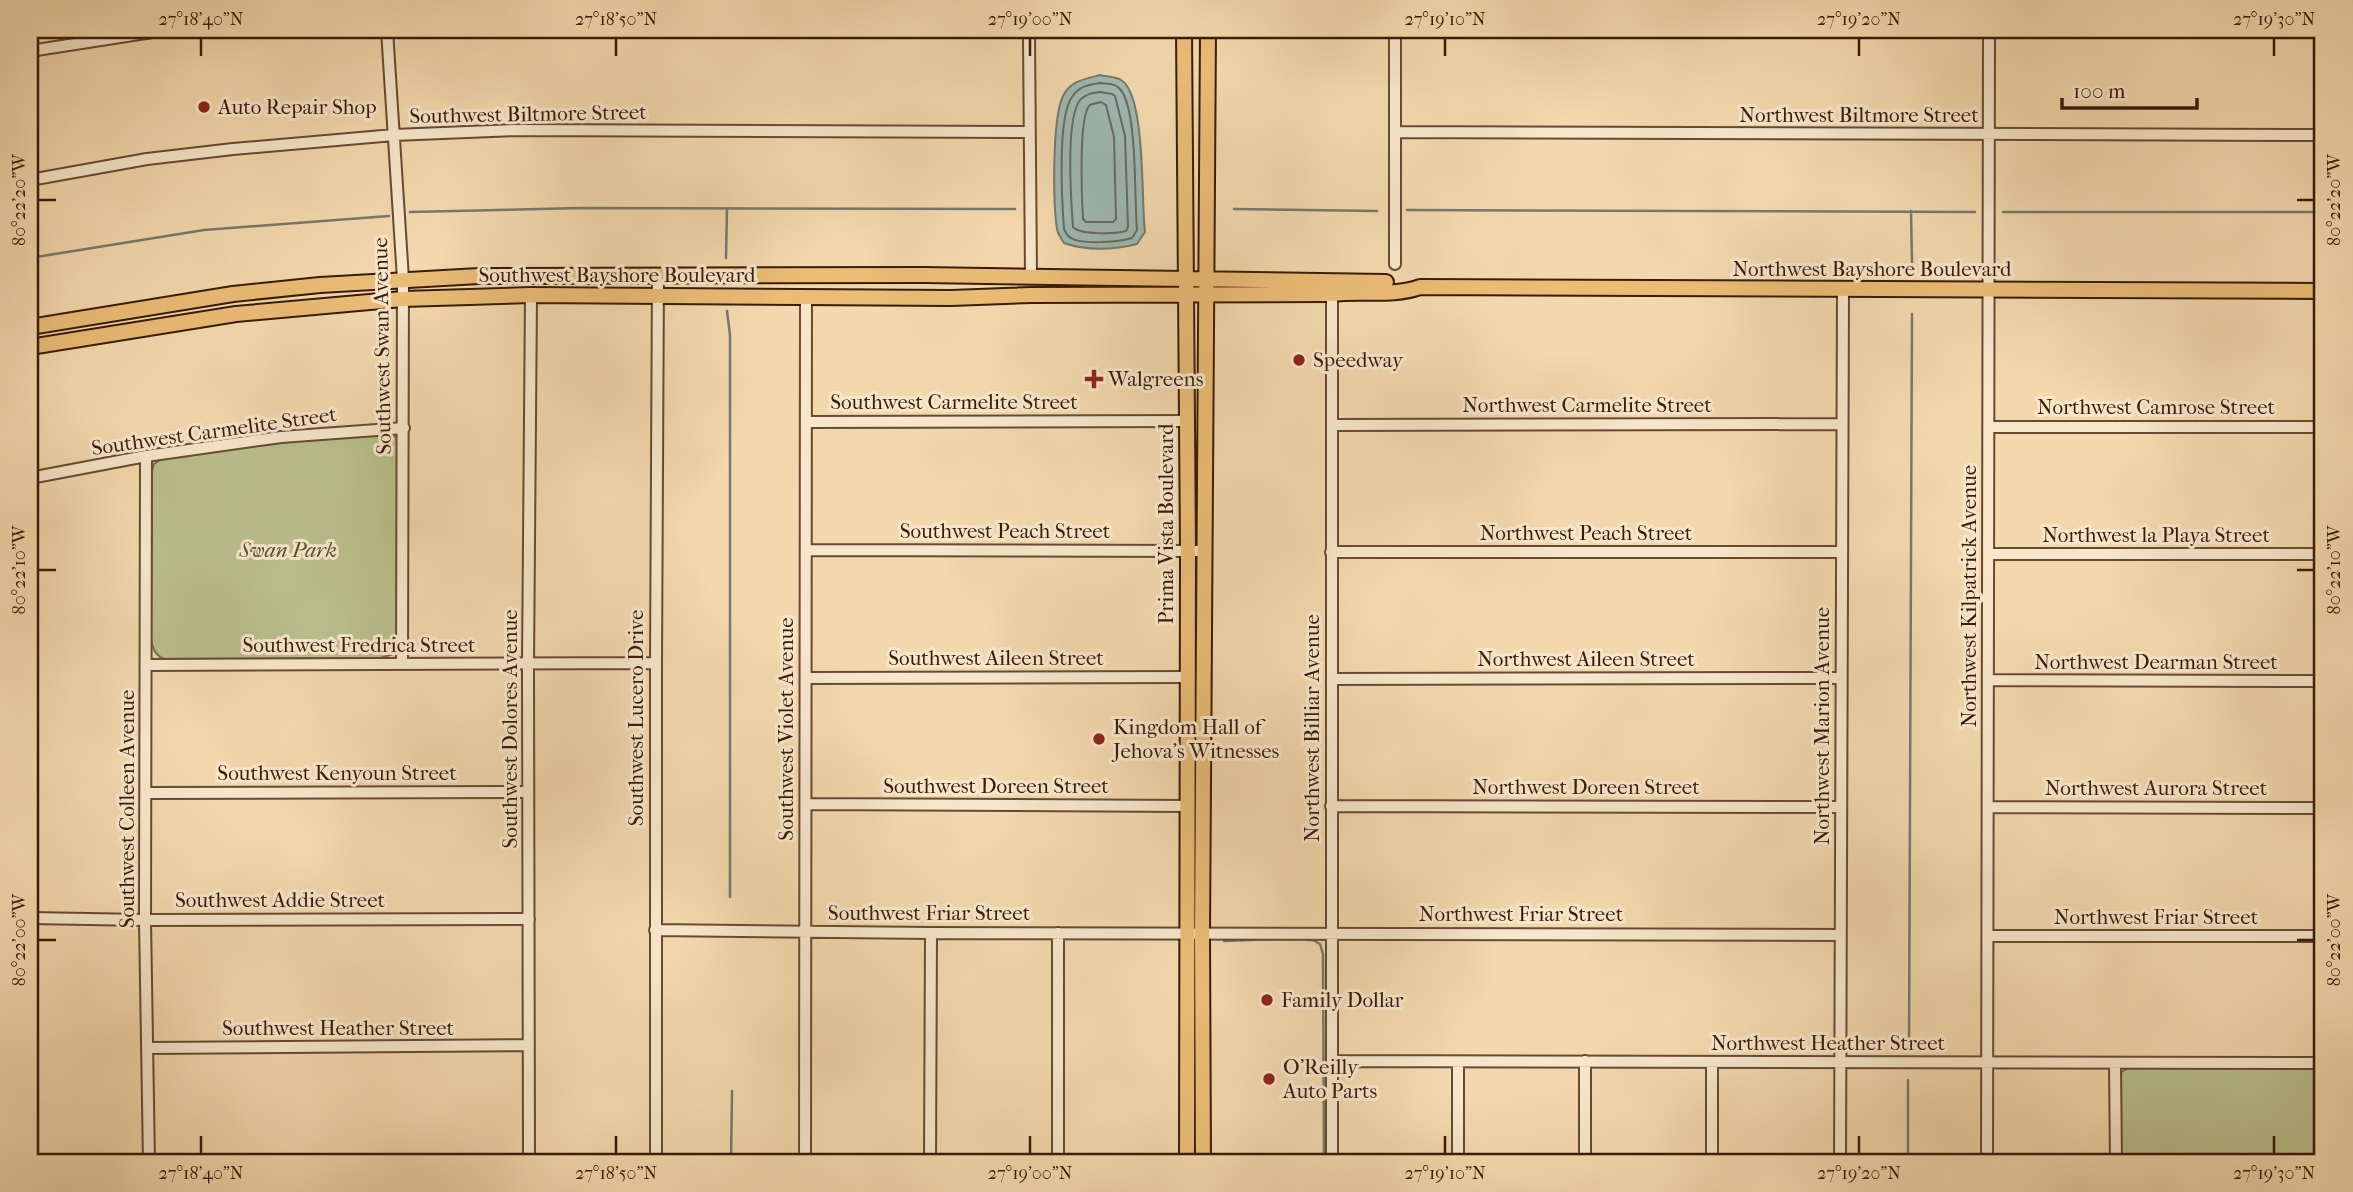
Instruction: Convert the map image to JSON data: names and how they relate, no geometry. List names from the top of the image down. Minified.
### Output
{"streets":{"main road":["Northwest Bayshore Boulevard","Southwest Bayshore Boulevard","Prima Vista Boulevard"],"street":["Southwest Biltmore Street","Northwest Biltmore Street","Southwest Swan Avenue","Southwest Carmelite Street","Northwest Carmelite Street","Northwest Camrose Street","Southwest Peach Street","Northwest Peach Street","Northwest la Playa Street","Northwest Kilpatrick Avenue","Southwest Fredrica Street","Southwest Aileen Street","Northwest Aileen Street","Northwest Dearman Street","Southwest Lucero Drive","Northwest Marion Avenue","Northwest Billiar Avenue","Southwest Dolores Avenue","Southwest Violet Avenue","Southwest Kenyoun Street","Southwest Doreen Street","Northwest Doreen Street","Northwest Aurora Street","Southwest Colleen Avenue","Southwest Addie Street","Southwest Friar Street","Northwest Friar Street","Southwest Heather Street","Northwest Heather Street"]},"crossings":[["Southwest Biltmore Street","Southwest Swan Avenue"],["Northwest Biltmore Street","Northwest Kilpatrick Avenue"],["Northwest Bayshore Boulevard","Southwest Bayshore Boulevard"],["Northwest Bayshore Boulevard","Prima Vista Boulevard"],["Northwest Bayshore Boulevard","Northwest Kilpatrick Avenue"],["Northwest Bayshore Boulevard","Northwest Marion Avenue"],["Northwest Bayshore Boulevard","Northwest Billiar Avenue"],["Southwest Bayshore Boulevard","Southwest Swan Avenue"],["Southwest Bayshore Boulevard","Prima Vista Boulevard"],["Southwest Bayshore Boulevard","Southwest Lucero Drive"],["Southwest Bayshore Boulevard","Southwest Dolores Avenue"],["Southwest Bayshore Boulevard","Southwest Violet Avenue"],["Southwest Swan Avenue","Southwest Carmelite Street"],["Southwest Swan Avenue","Southwest Fredrica Street"],["Southwest Carmelite Street","Prima Vista Boulevard"],["Southwest Carmelite Street","Southwest Violet Avenue"],["Southwest Carmelite Street","Southwest Colleen Avenue"],["Northwest Carmelite Street","Northwest Marion Avenue"],["Northwest Carmelite Street","Northwest Billiar Avenue"],["Northwest Camrose Street","Northwest Kilpatrick Avenue"],["Prima Vista Boulevard","Southwest Peach Street"],["Prima Vista Boulevard","Southwest Aileen Street"],["Prima Vista Boulevard","Southwest Doreen Street"],["Prima Vista Boulevard","Southwest Friar Street"],["Prima Vista Boulevard","Northwest Friar Street"],["Southwest Peach Street","Southwest Violet Avenue"],["Northwest Peach Street","Northwest Marion Avenue"],["Northwest Peach Street","Northwest Billiar Avenue"],["Northwest la Playa Street","Northwest Kilpatrick Avenue"],["Northwest Kilpatrick Avenue","Northwest Dearman Street"],["Northwest Kilpatrick Avenue","Northwest Aurora Street"],["Northwest Kilpatrick Avenue","Northwest Friar Street"],["Northwest Kilpatrick Avenue","Northwest Heather Street"],["Southwest Fredrica Street","Southwest Lucero Drive"],["Southwest Fredrica Street","Southwest Dolores Avenue"],["Southwest Fredrica Street","Southwest Colleen Avenue"],["Southwest Aileen Street","Southwest Violet Avenue"],["Northwest Aileen Street","Northwest Marion Avenue"],["Northwest Aileen Street","Northwest Billiar Avenue"],["Southwest Lucero Drive","Southwest Friar Street"],["Northwest Marion Avenue","Northwest Doreen Street"],["Northwest Marion Avenue","Northwest Friar Street"],["Northwest Marion Avenue","Northwest Heather Street"],["Northwest Billiar Avenue","Northwest Doreen Street"],["Northwest Billiar Avenue","Northwest Friar Street"],["Northwest Billiar Avenue","Northwest Heather Street"],["Southwest Dolores Avenue","Southwest Kenyoun Street"],["Southwest Dolores Avenue","Southwest Addie Street"],["Southwest Dolores Avenue","Southwest Heather Street"],["Southwest Violet Avenue","Southwest Doreen Street"],["Southwest Violet Avenue","Southwest Friar Street"],["Southwest Kenyoun Street","Southwest Colleen Avenue"],["Southwest Colleen Avenue","Southwest Addie Street"],["Southwest Colleen Avenue","Southwest Heather Street"],["Southwest Friar Street","Northwest Friar Street"]],"parks":["Swan Park"],"places":{"other":["Auto Repair Shop","Speedway","Kingdom Hall of Jehova's Witnesses","Family Dollar","O'Reilly Auto Parts"],"health":["Walgreens"]},"scale_bar":"100 m","coordinates":["27°18'40\"N","27°18'50\"N","27°19'00\"N","27°19'10\"N","27°19'20\"N","27°19'30\"N","80°22'20\"W","80°22'10\"W","80°22'00\"W"]}
